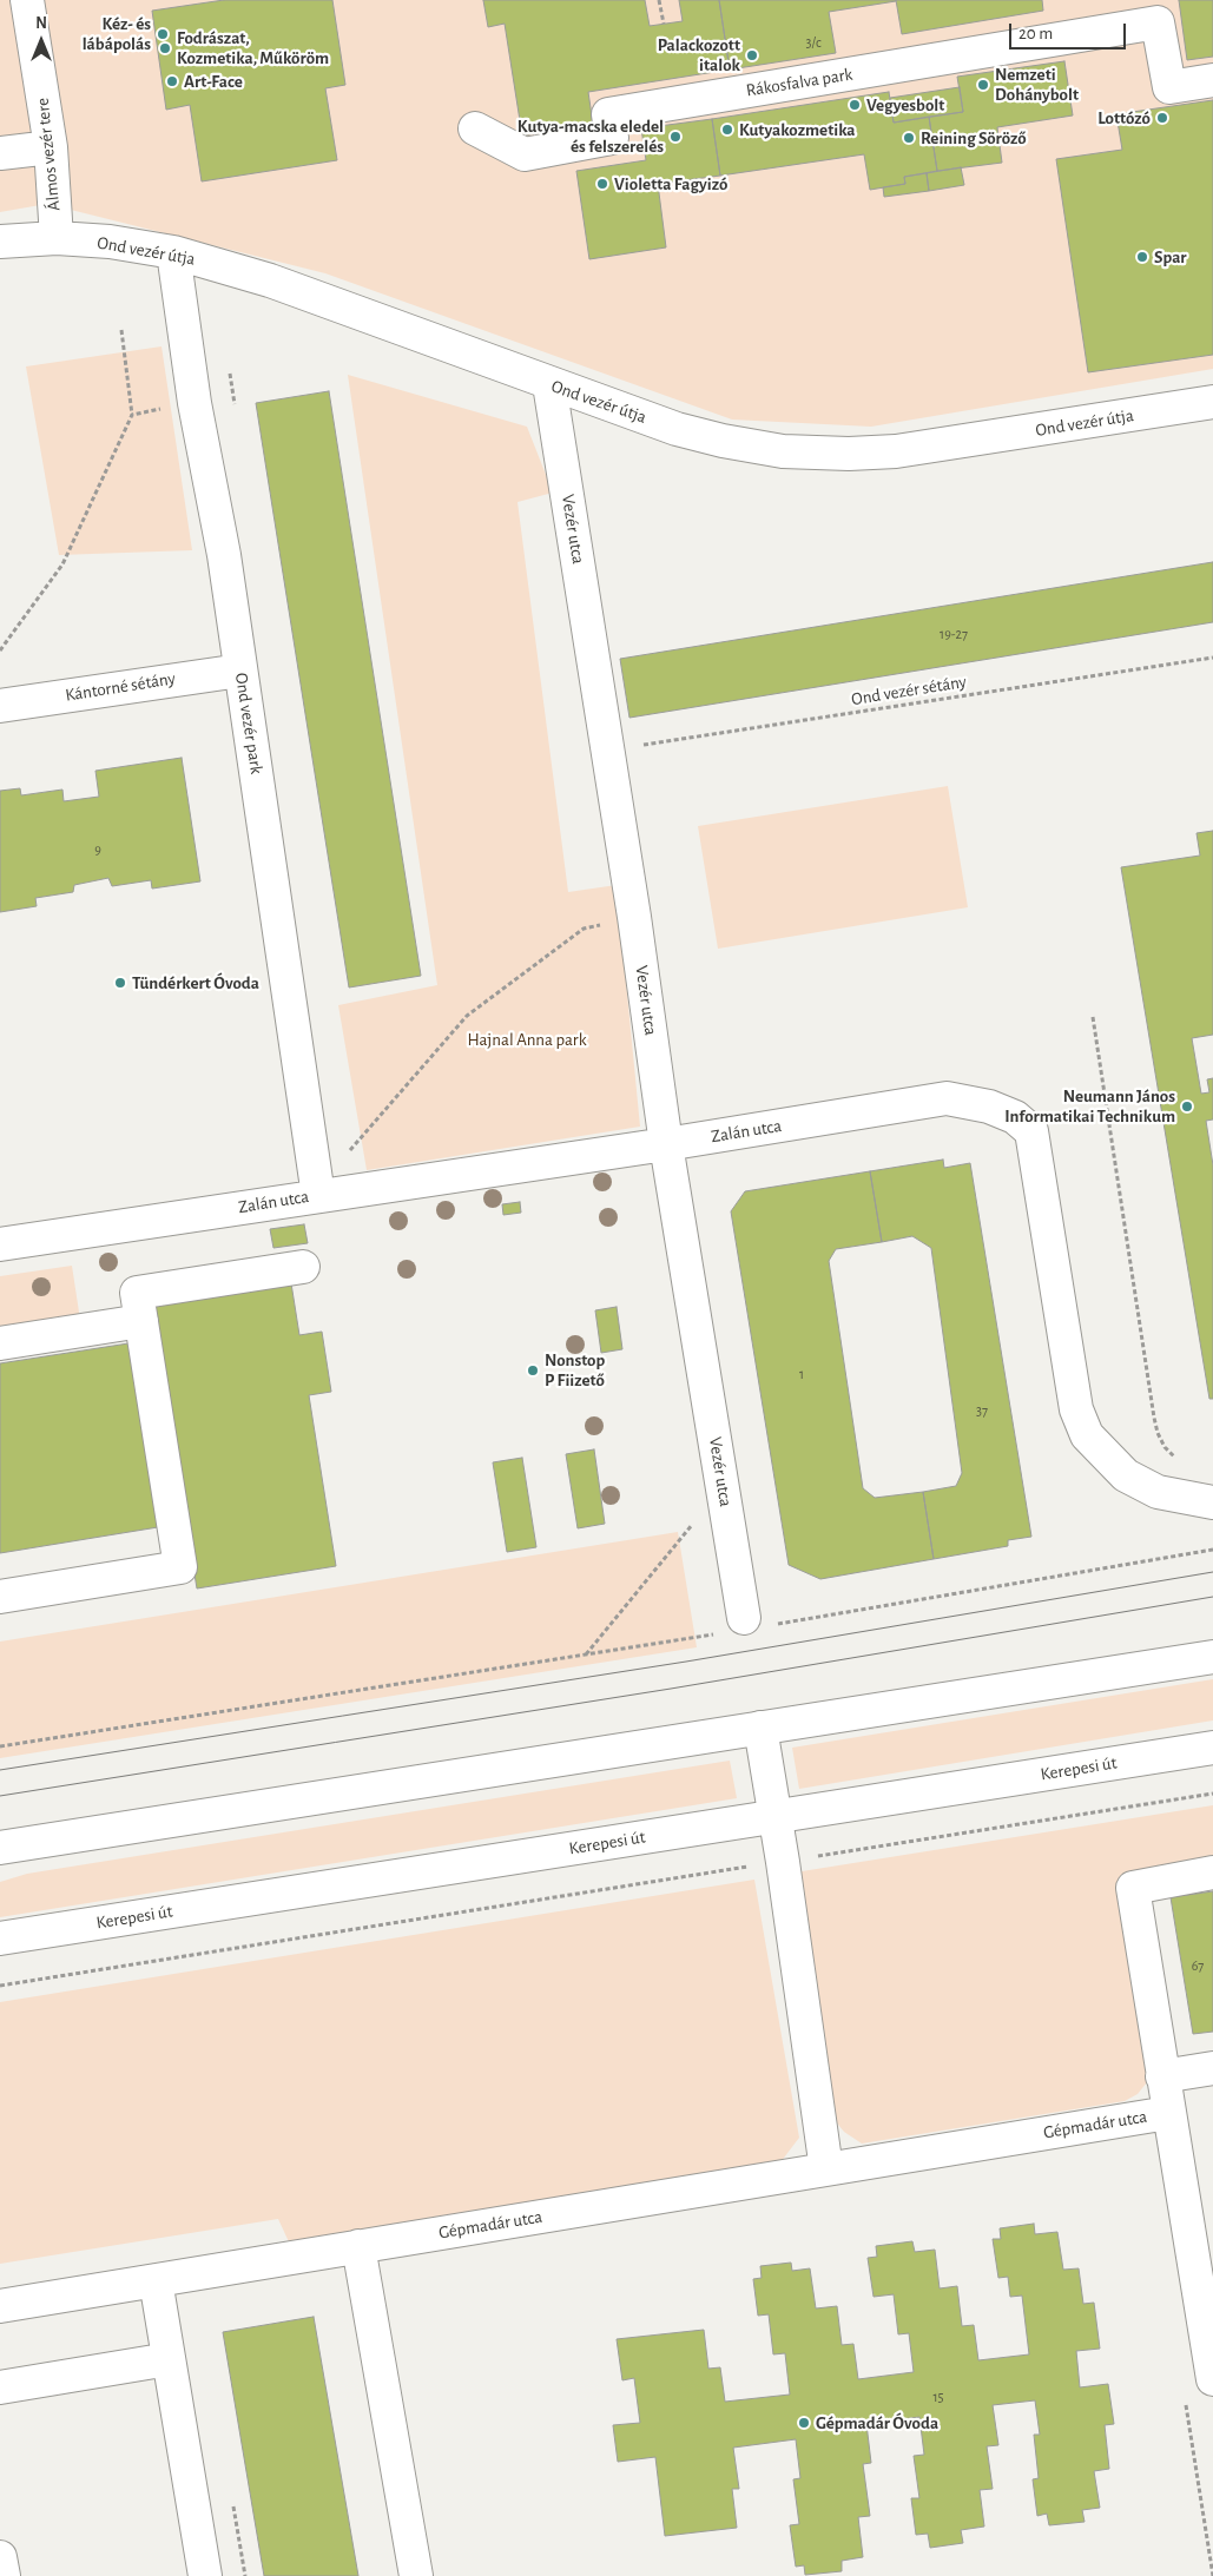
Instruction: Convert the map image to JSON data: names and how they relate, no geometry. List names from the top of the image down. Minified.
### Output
{"streets":{"street":["Rákosfalva park","Álmos vezér tere","Ond vezér útja","Vezér utca","Kántorné sétány","Ond vezér park","Zalán utca","Kerepesi út","Gépmadár utca"],"path":["Ond vezér sétány"]},"crossings":[["Álmos vezér tere","Ond vezér útja"],["Ond vezér útja","Vezér utca"],["Ond vezér útja","Ond vezér park"],["Vezér utca","Ond vezér sétány"],["Vezér utca","Zalán utca"],["Kántorné sétány","Ond vezér park"],["Ond vezér park","Zalán utca"]],"parks":["Hajnal Anna park"],"places":["Kéz- és lábápolás","Fodrászat, Kozmetika, Műköröm","Palackozott italok","Art-Face","Nemzeti Dohánybolt","Vegyesbolt","Lottózó","Kutyakozmetika","Kutya-macska eledel és felszerelés","Reining Söröző","Violetta Fagyizó","Spar","Tündérkert Óvoda","Neumann János Informatikai Technikum","Nonstop P Fiizető","Gépmadár Óvoda"],"house_numbers":["3/c","19-27","9","1","37","67","15"],"scale_bar":"20 m","north":"top"}
